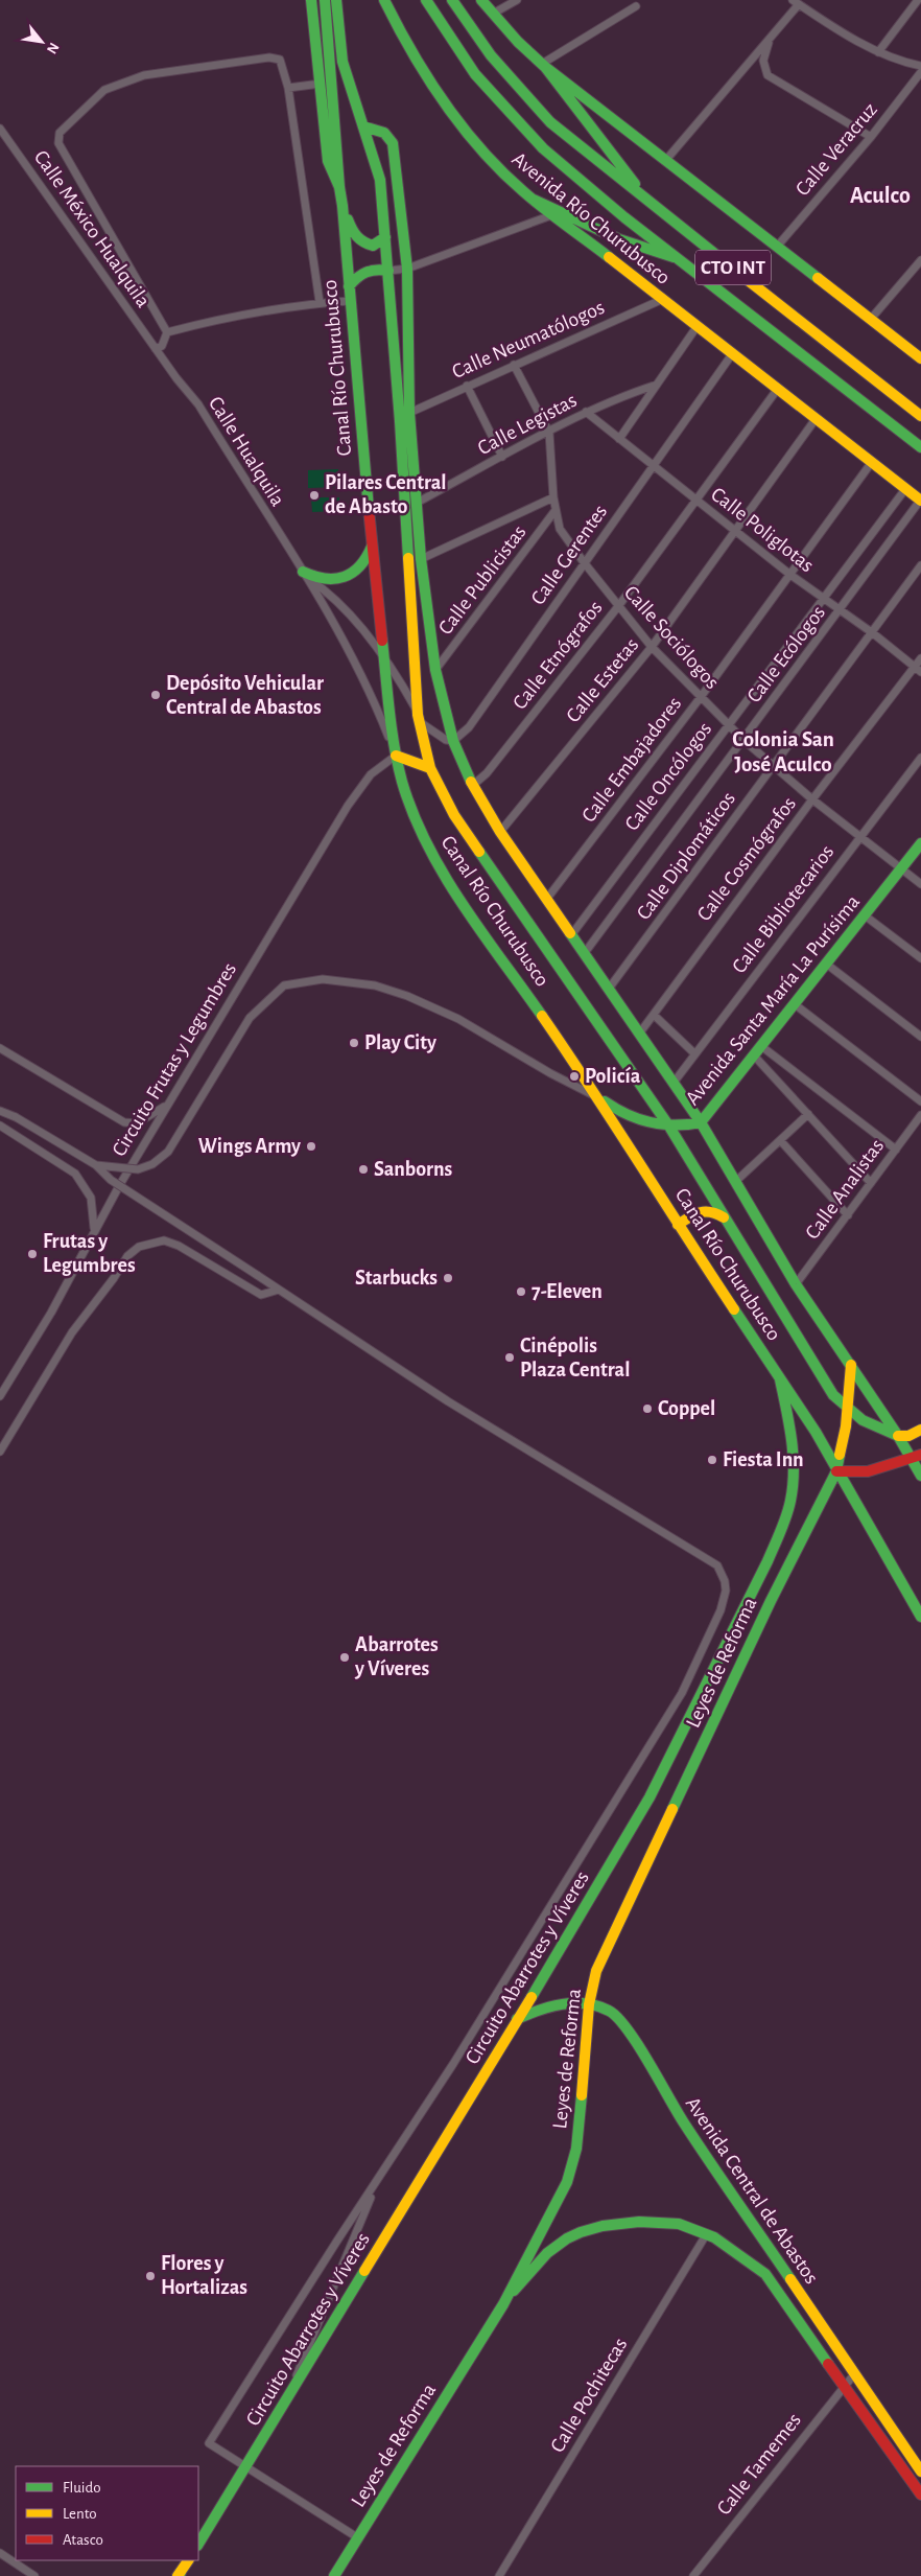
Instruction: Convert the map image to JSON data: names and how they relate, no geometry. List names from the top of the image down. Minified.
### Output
{"streets":{"main road":["Avenida Río Churubusco","CTO INT","Canal Río Churubusco","Avenida Santa María La Purísima","Leyes de Reforma","Circuito Abarrotes y Víveres","Avenida Central de Abastos"],"street":["Calle Veracruz","Calle México Hualquila","Calle Neumatólogos","Calle Legistas","Calle Hualquila","Calle Poliglotas","Calle Gerentes","Calle Publicistas","Calle Sociólogos","Calle Ecólogos","Calle Etnógrafos","Calle Estetas","Calle Embajadores","Calle Oncólogos","Calle Diplomáticos","Calle Cosmógrafos","Calle Bibliotecarios","Circuito Frutas y Legumbres","Calle Analistas","Calle Pochitecas","Calle Tamemes"]},"crossings":[["Calle Veracruz","CTO INT"],["Avenida Río Churubusco","Calle Neumatólogos"],["Avenida Río Churubusco","Calle Gerentes"],["Avenida Río Churubusco","Calle Ecólogos"],["Avenida Río Churubusco","Calle Etnógrafos"],["Avenida Río Churubusco","Calle Estetas"],["Avenida Río Churubusco","Calle Embajadores"],["Avenida Río Churubusco","Calle Oncólogos"],["Calle México Hualquila","Calle Hualquila"],["Calle Neumatólogos","Calle Sociólogos"],["Canal Río Churubusco","Calle Hualquila"],["Canal Río Churubusco","Avenida Santa María La Purísima"],["Canal Río Churubusco","Circuito Frutas y Legumbres"],["Canal Río Churubusco","Leyes de Reforma"],["Canal Río Churubusco","Circuito Abarrotes y Víveres"],["Calle Legistas","Calle Poliglotas"],["Calle Legistas","Calle Sociólogos"],["Calle Hualquila","Circuito Frutas y Legumbres"],["Calle Poliglotas","Calle Gerentes"],["Calle Poliglotas","Calle Ecólogos"],["Calle Poliglotas","Calle Etnógrafos"],["Calle Poliglotas","Calle Estetas"],["Calle Poliglotas","Calle Embajadores"],["Calle Poliglotas","Calle Oncólogos"],["Calle Poliglotas","Calle Diplomáticos"],["Calle Poliglotas","Calle Cosmógrafos"],["Calle Gerentes","Calle Sociólogos"],["Calle Publicistas","Calle Sociólogos"],["Calle Sociólogos","Calle Ecólogos"],["Calle Sociólogos","Calle Etnógrafos"],["Calle Sociólogos","Calle Estetas"],["Calle Sociólogos","Calle Embajadores"],["Calle Sociólogos","Calle Oncólogos"],["Calle Sociólogos","Calle Diplomáticos"],["Calle Sociólogos","Calle Cosmógrafos"],["Calle Sociólogos","Calle Bibliotecarios"],["Calle Sociólogos","Avenida Santa María La Purísima"],["Leyes de Reforma","Avenida Central de Abastos"],["Circuito Abarrotes y Víveres","Avenida Central de Abastos"],["Avenida Central de Abastos","Calle Pochitecas"],["Avenida Central de Abastos","Calle Tamemes"]],"districts":["Aculco","Colonia San José Aculco"],"places":["Pilares Central de Abasto","Depósito Vehicular Central de Abastos","Play City","Policía","Wings Army","Sanborns","Frutas y Legumbres","Starbucks","7-Eleven","Cinépolis Plaza Central","Coppel","Fiesta Inn","Abarrotes y Víveres","Flores y Hortalizas"],"legend":["Fluido","Lento","Atasco"],"north":"bottom right"}
